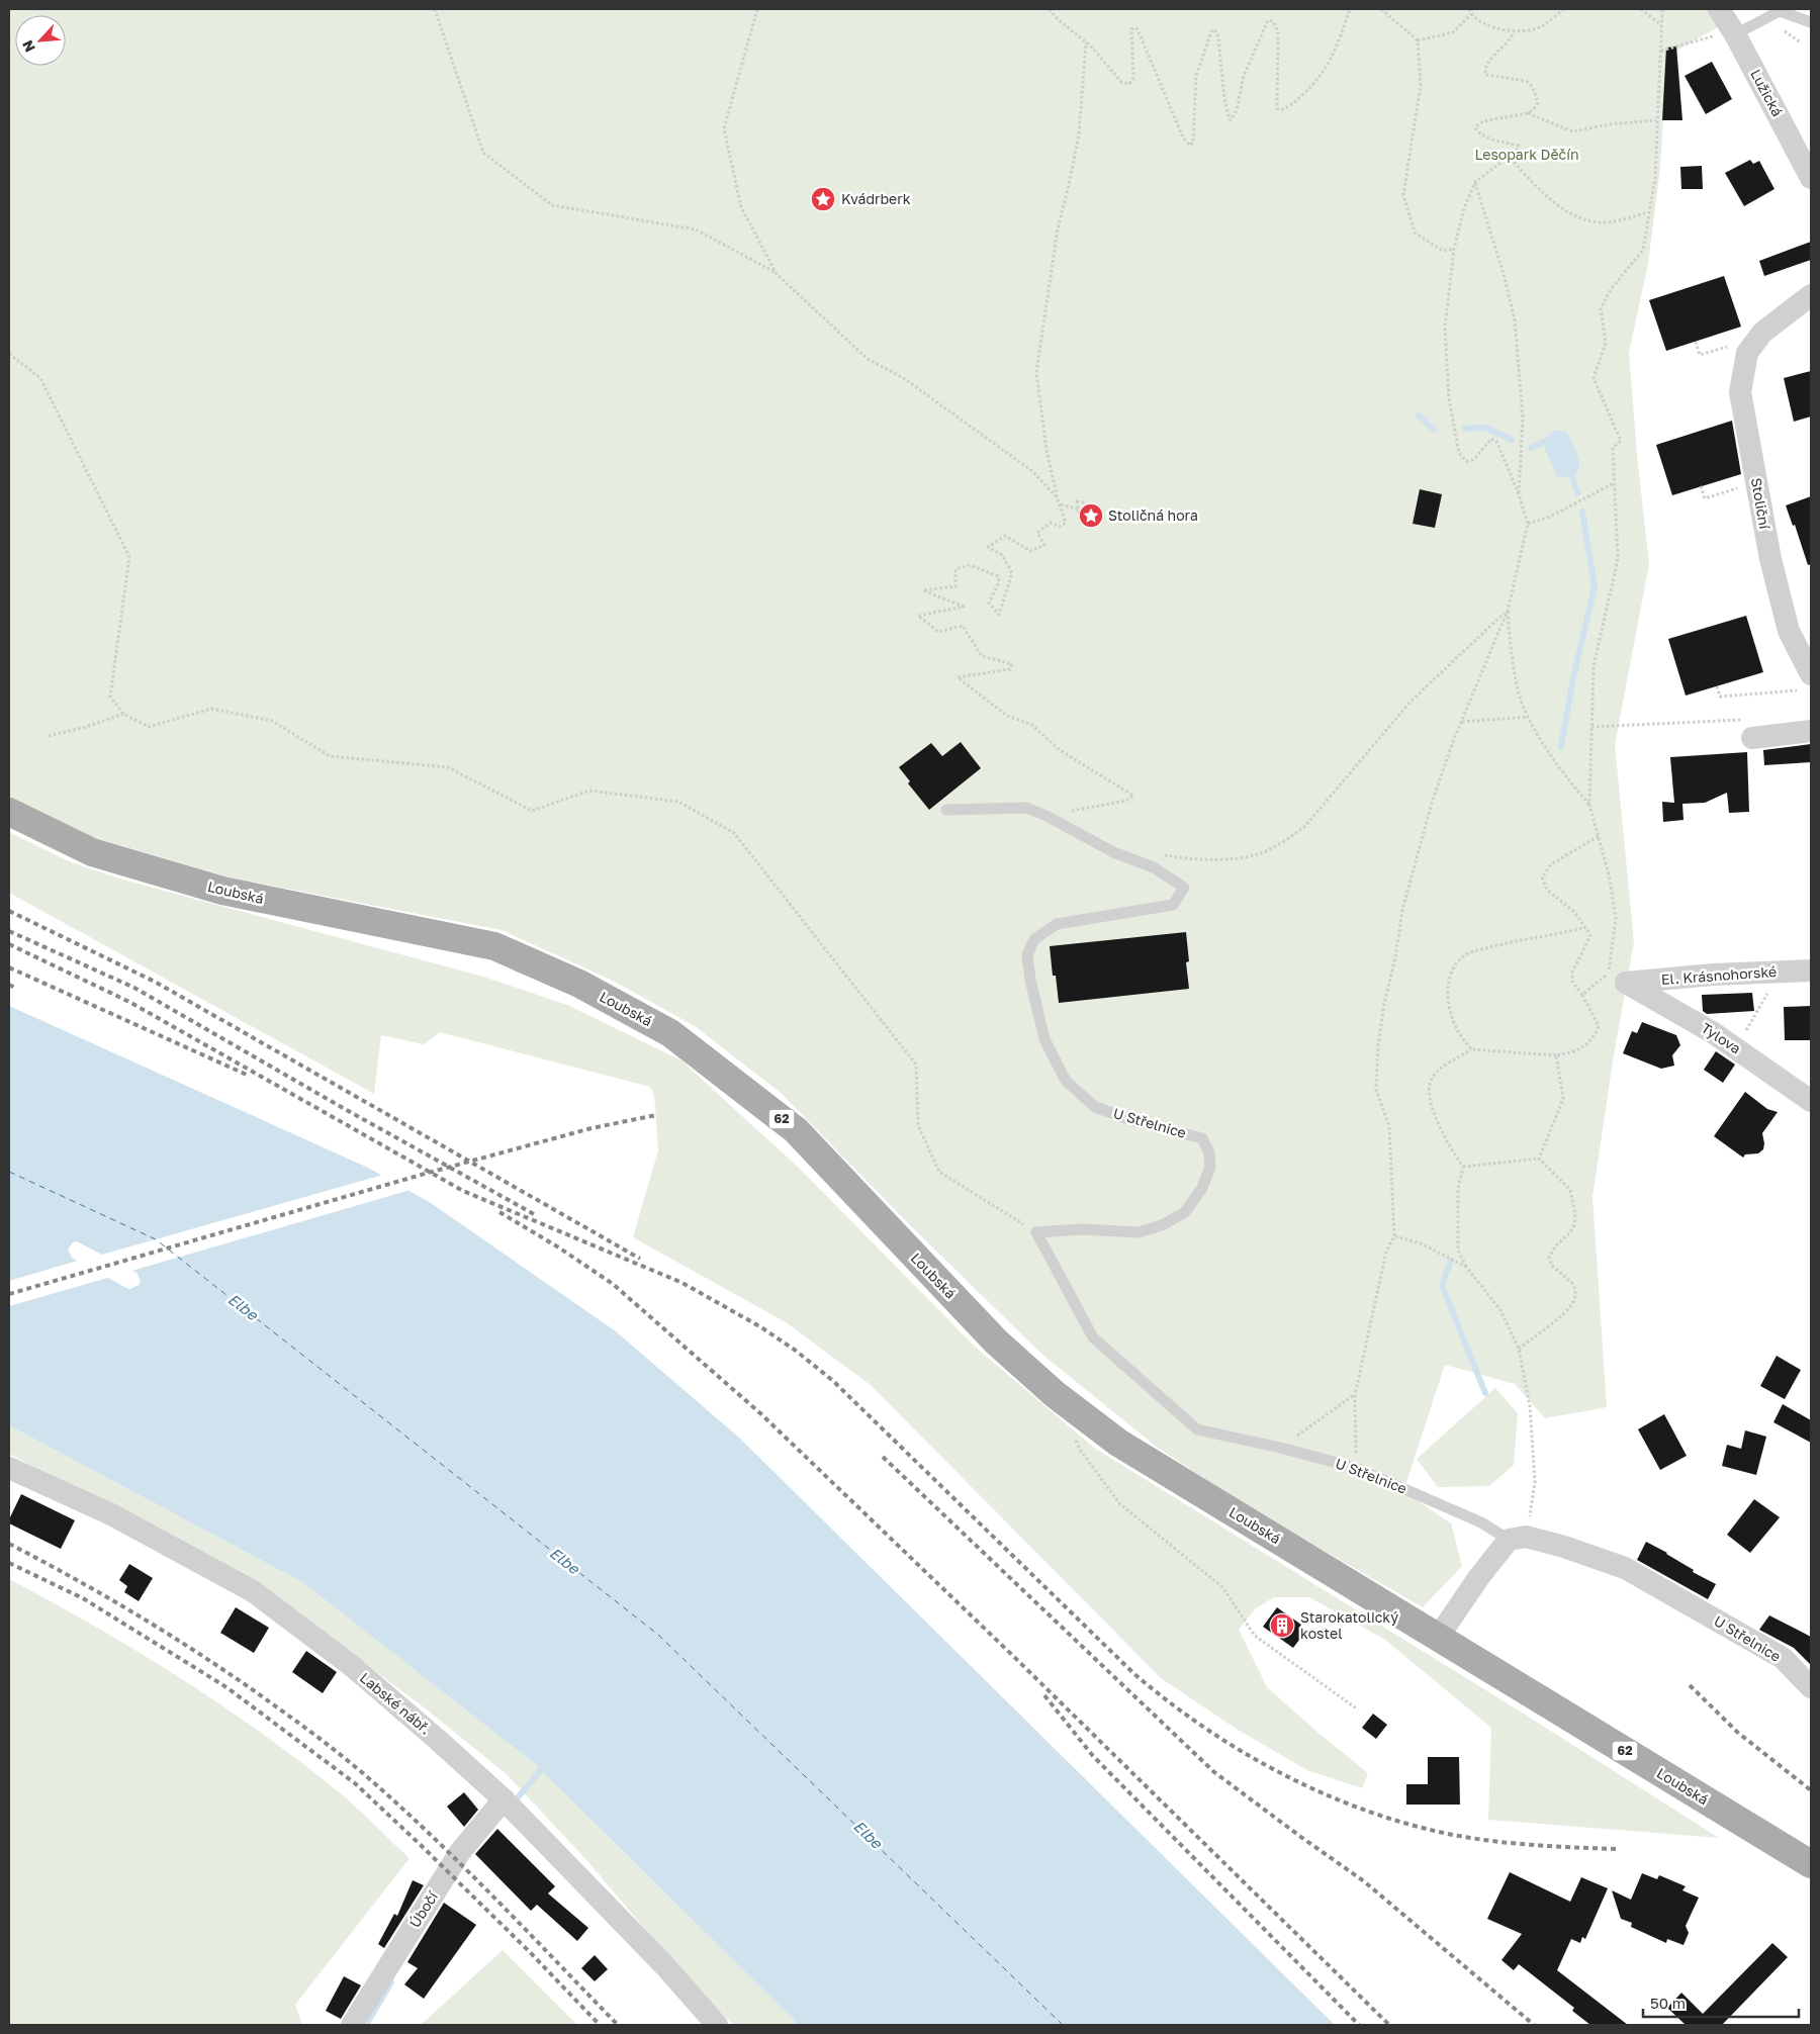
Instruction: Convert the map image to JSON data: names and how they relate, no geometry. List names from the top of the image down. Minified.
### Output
{"streets":{"main road":["Loubská","62"],"street":["Lužická","Stoliční","El. Krásnohorské","Tylova","U Střelnice","Labské nábř.","Úbočí"]},"crossings":[["El. Krásnohorské","Tylova"],["Labské nábř.","Úbočí"]],"water":["Elbe"],"parks":["Lesopark Děčín"],"places":{"place":["Kvádrberk","Stoličná hora"],"building":["Starokatolický kostel"]},"scale_bar":"50 m","north":"bottom left"}
